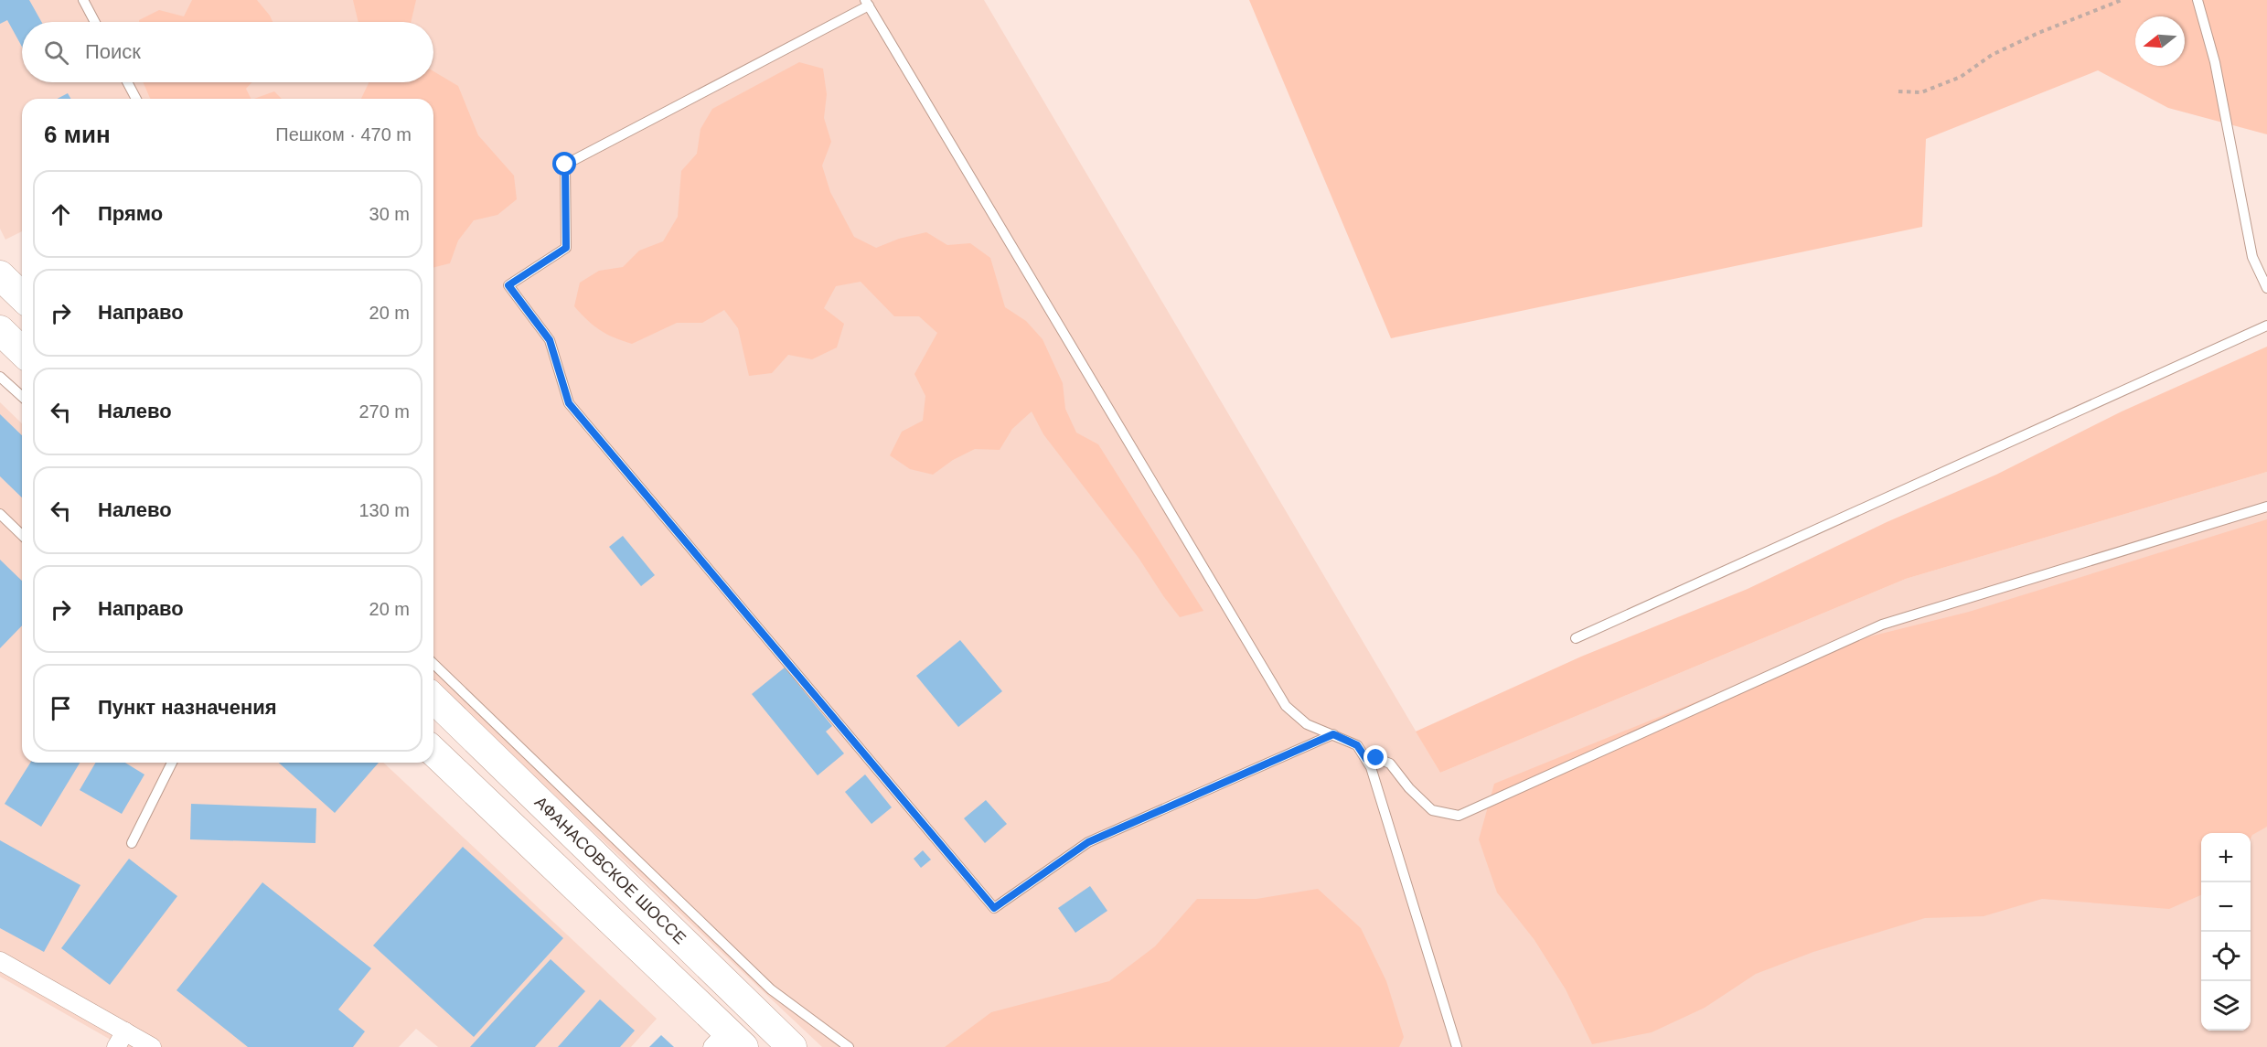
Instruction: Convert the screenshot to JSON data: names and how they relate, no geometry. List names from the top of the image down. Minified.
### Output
{"streets":{"main road":["АФАНАСОВСКОЕ ШОССЕ"]},"north":"left","page":{"search":"Поиск","heading":["6 мин","Пешком · 470 m"],"list":[["Прямо","30 m"],["Направо","20 m"],["Налево","270 m"],["Налево","130 m"],["Направо","20 m"],"Пункт назначения"],"map_buttons":["+","−"]}}
